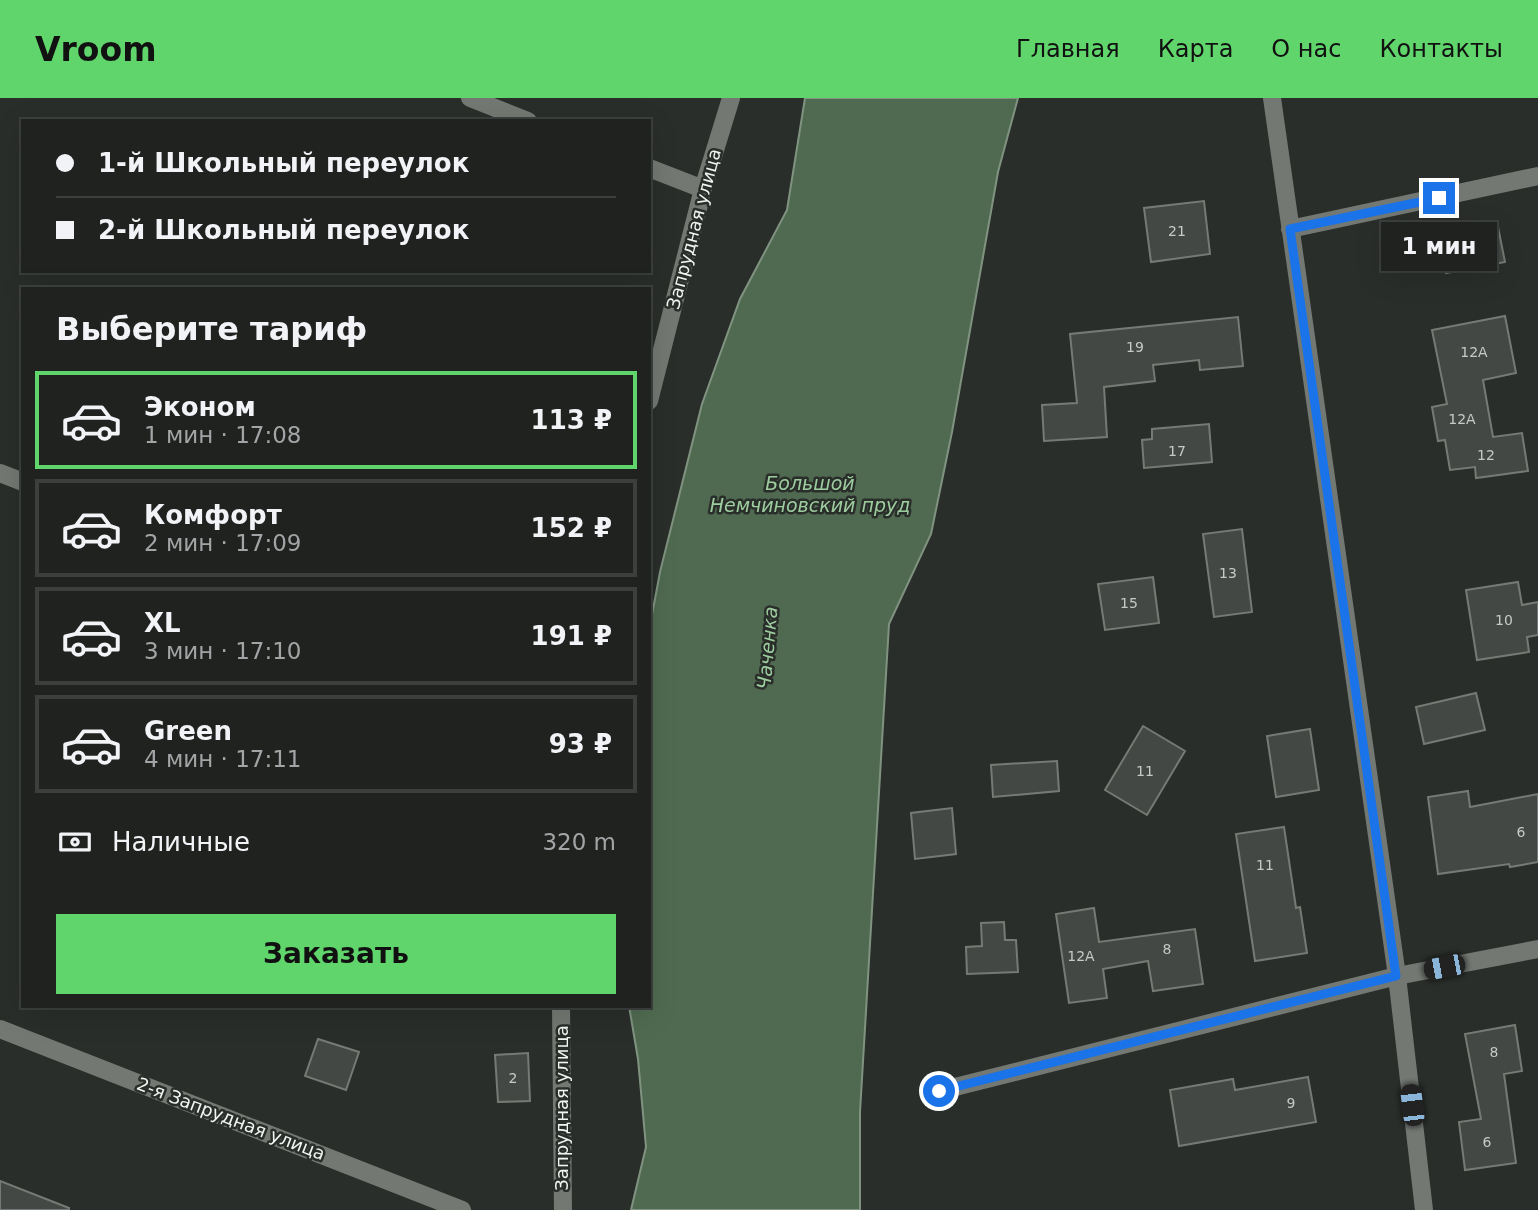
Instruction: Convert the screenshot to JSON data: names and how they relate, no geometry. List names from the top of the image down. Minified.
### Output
{"streets":{"street":["Запрудная улица","2-я Запрудная улица"]},"water":["Большой Немчиновский пруд","Чаченка"],"house_numbers":["21","19","12А","12А","17","12","13","15","10","11","6","11","8","12А","8","2","9","6"],"page":{"header":"Vroom","nav":["Главная","Карта","О нас","Контакты"],"banner":["1-й Школьный переулок","2-й Школьный переулок"],"bubble":"1 мин","heading":"Выберите тариф","list":[{"name":"Эконом","note":"1 мин · 17:08","value":"113 ₽"},{"name":"Комфорт","note":"2 мин · 17:09","value":"152 ₽"},{"name":"XL","note":"3 мин · 17:10","value":"191 ₽"},{"name":"Green","note":"4 мин · 17:11","value":"93 ₽"}],"pay":["Наличные","320 m"],"buttons":"Заказать"}}
